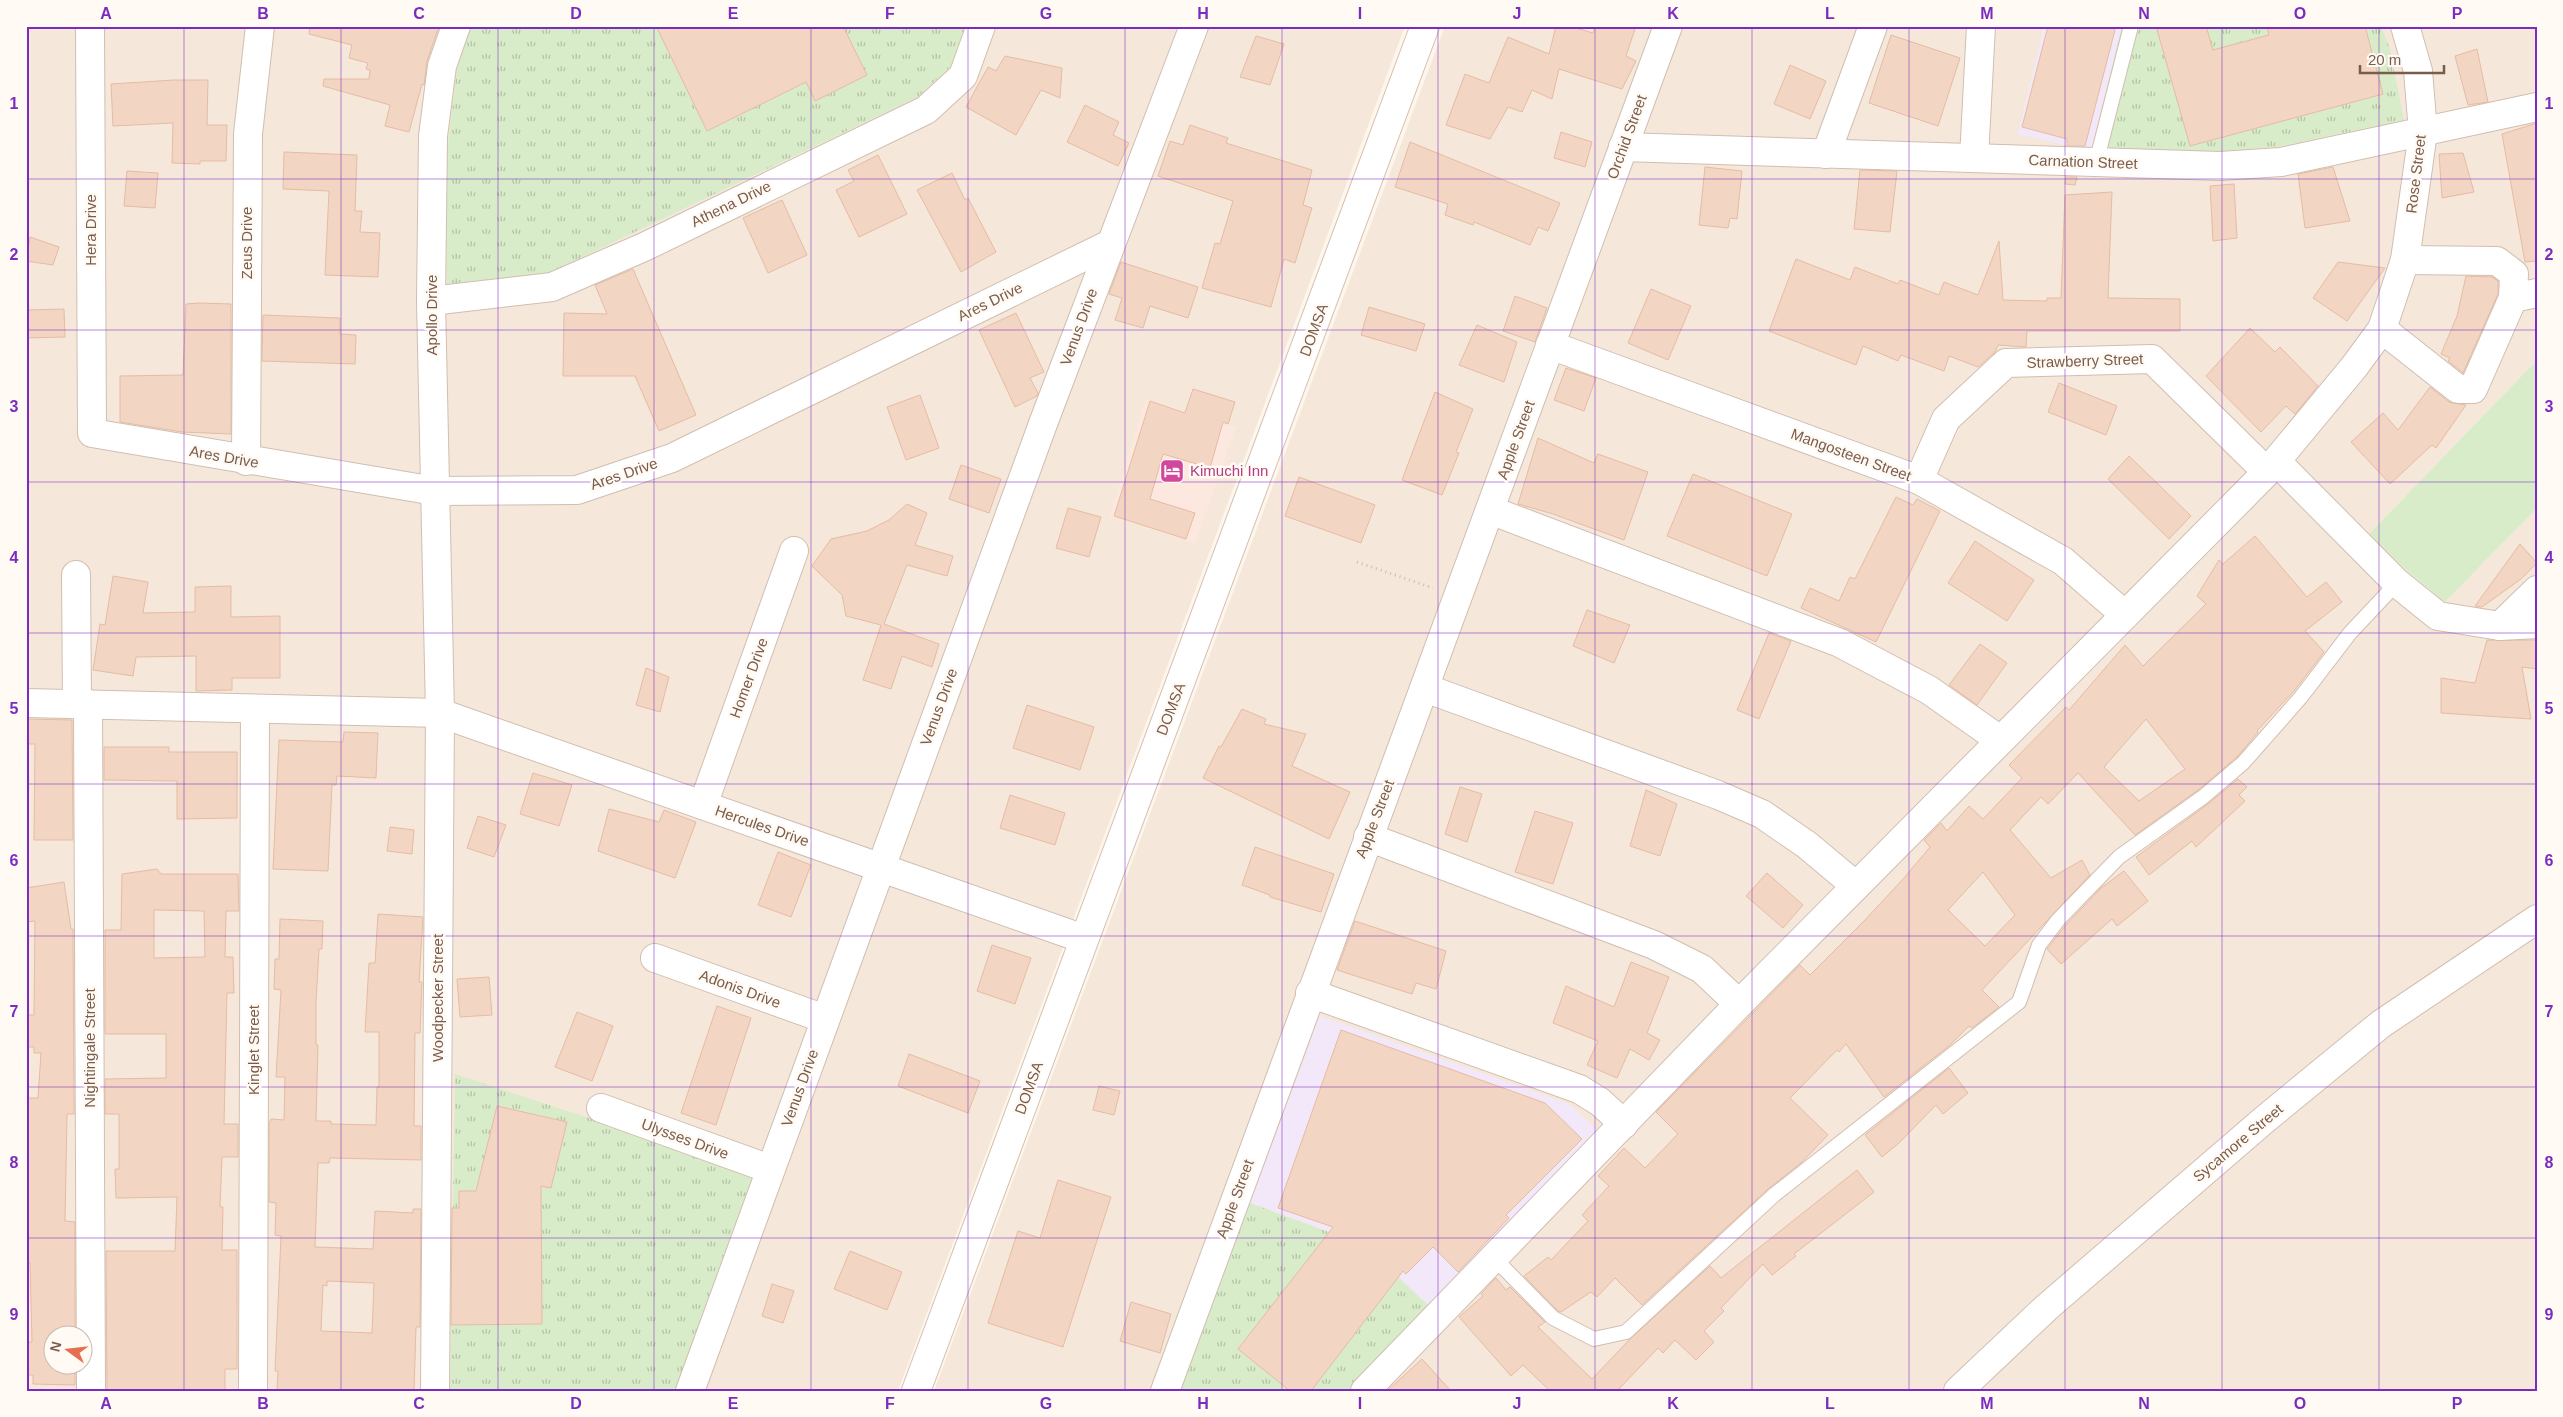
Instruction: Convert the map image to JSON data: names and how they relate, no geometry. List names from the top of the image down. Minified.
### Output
{"streets":{"street":["Orchid Street","Carnation Street","Rose Street","Athena Drive","Hera Drive","Zeus Drive","Ares Drive","Apollo Drive","Venus Drive","DOMSA","Strawberry Street","Apple Street","Mangosteen Street","Homer Drive","Hercules Drive","Adonis Drive","Woodpecker Street","Nightingale Street","Kinglet Street","Ulysses Drive","Sycamore Street"]},"crossings":[["Orchid Street","Carnation Street"],["Orchid Street","Apple Street"],["Carnation Street","Rose Street"],["Rose Street","Strawberry Street"],["Rose Street","Mangosteen Street"],["Athena Drive","Apollo Drive"],["Hera Drive","Ares Drive"],["Zeus Drive","Ares Drive"],["Ares Drive","Apollo Drive"],["Ares Drive","Venus Drive"],["Apollo Drive","Woodpecker Street"],["Venus Drive","Hercules Drive"],["Venus Drive","Adonis Drive"],["Venus Drive","Ulysses Drive"],["DOMSA","Hercules Drive"],["Strawberry Street","Mangosteen Street"],["Apple Street","Mangosteen Street"],["Homer Drive","Hercules Drive"],["Hercules Drive","Woodpecker Street"],["Hercules Drive","Nightingale Street"],["Hercules Drive","Kinglet Street"]],"places":{"hotel":["Kimuchi Inn"]},"scale_bar":"20 m","north":"left","grid":{"columns":["A","B","C","D","E","F","G","H","I","J","K","L","M","N","O","P"],"rows":["1","2","3","4","5","6","7","8","9"]}}
